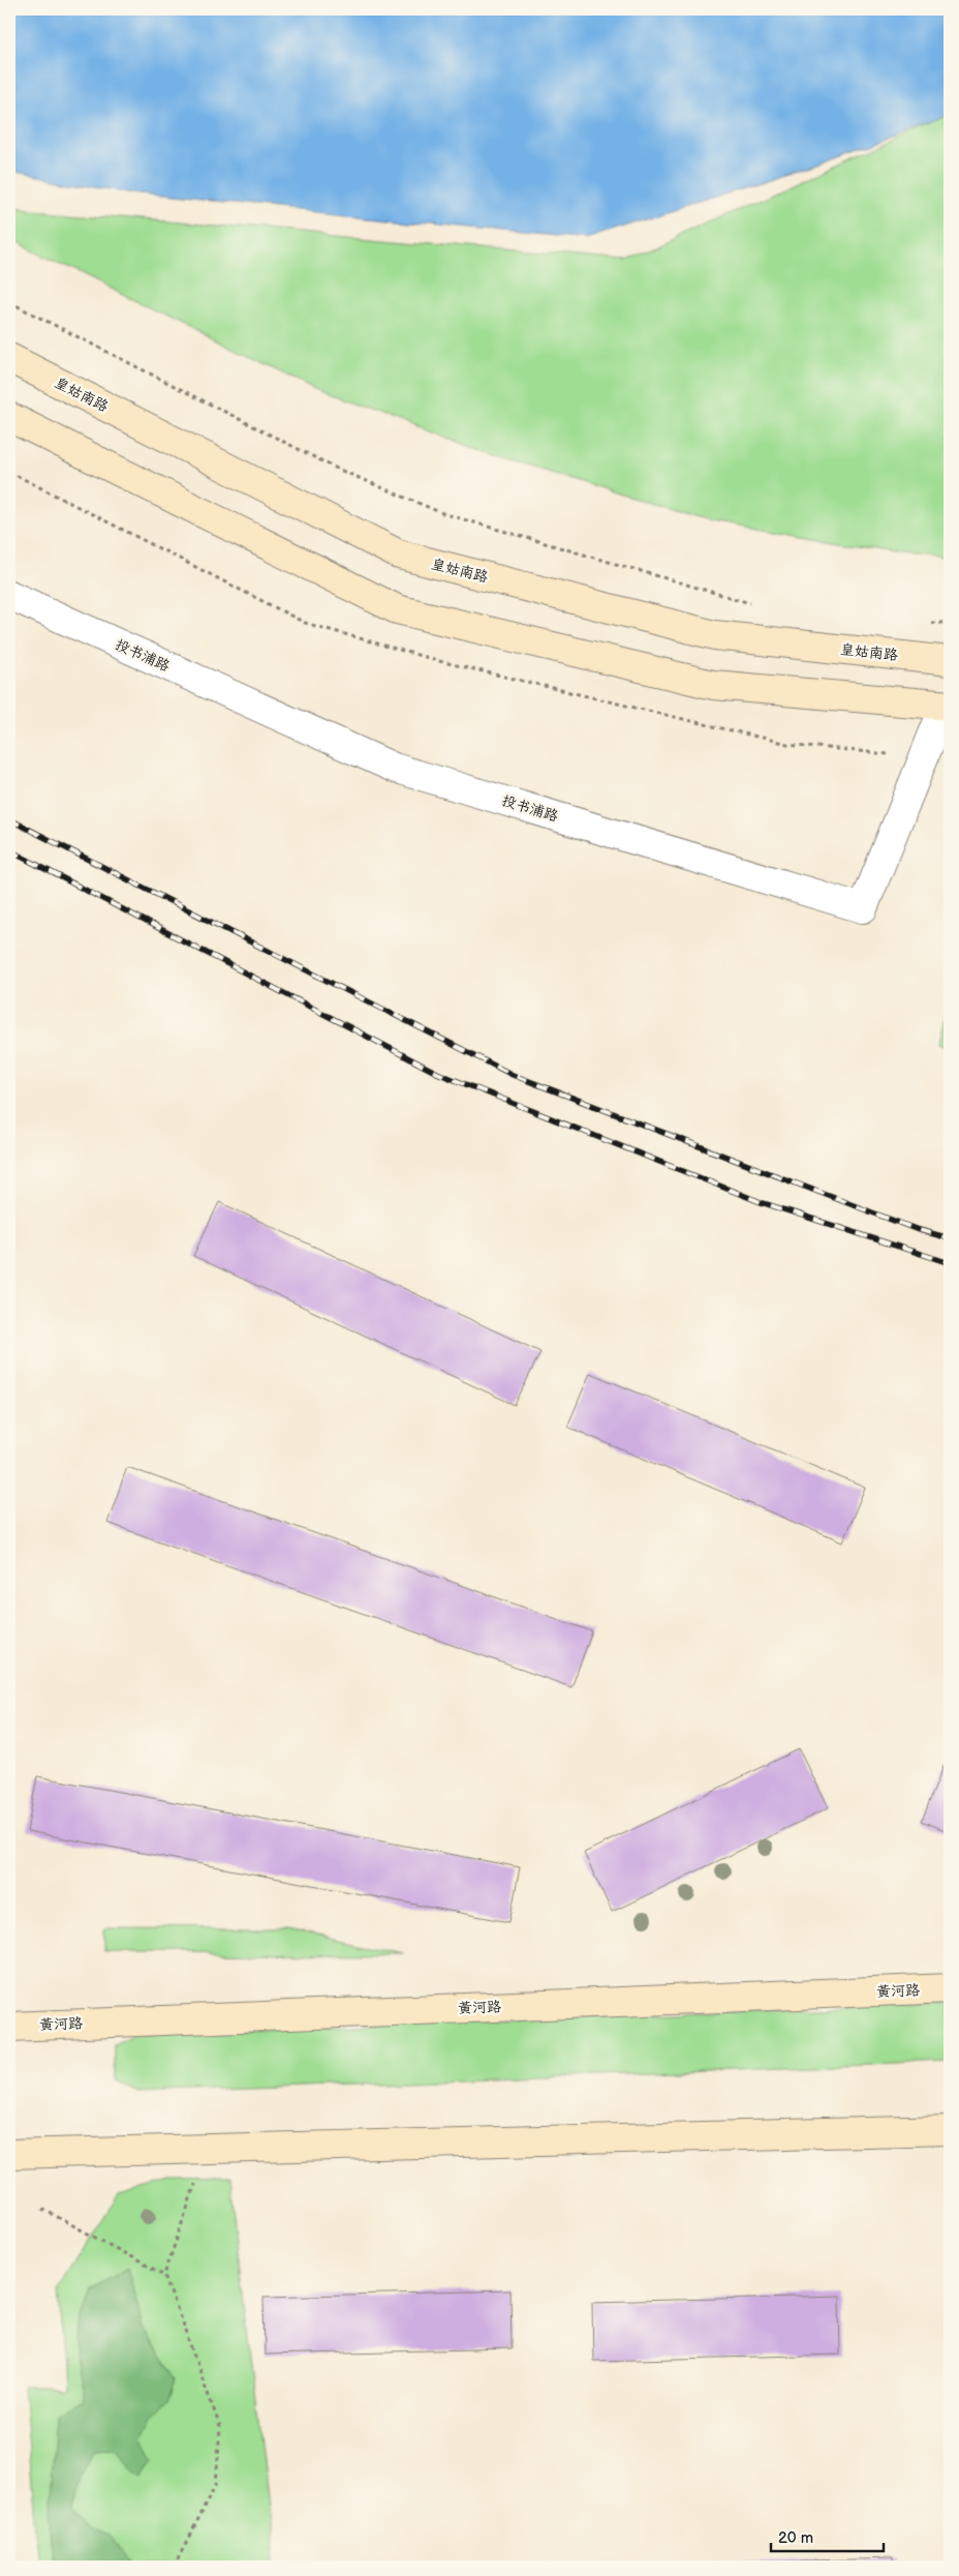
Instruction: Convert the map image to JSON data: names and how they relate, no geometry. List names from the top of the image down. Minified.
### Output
{"streets":{"street":["皇姑南路","投书浦路","黄河路"]},"scale_bar":"20 m"}
